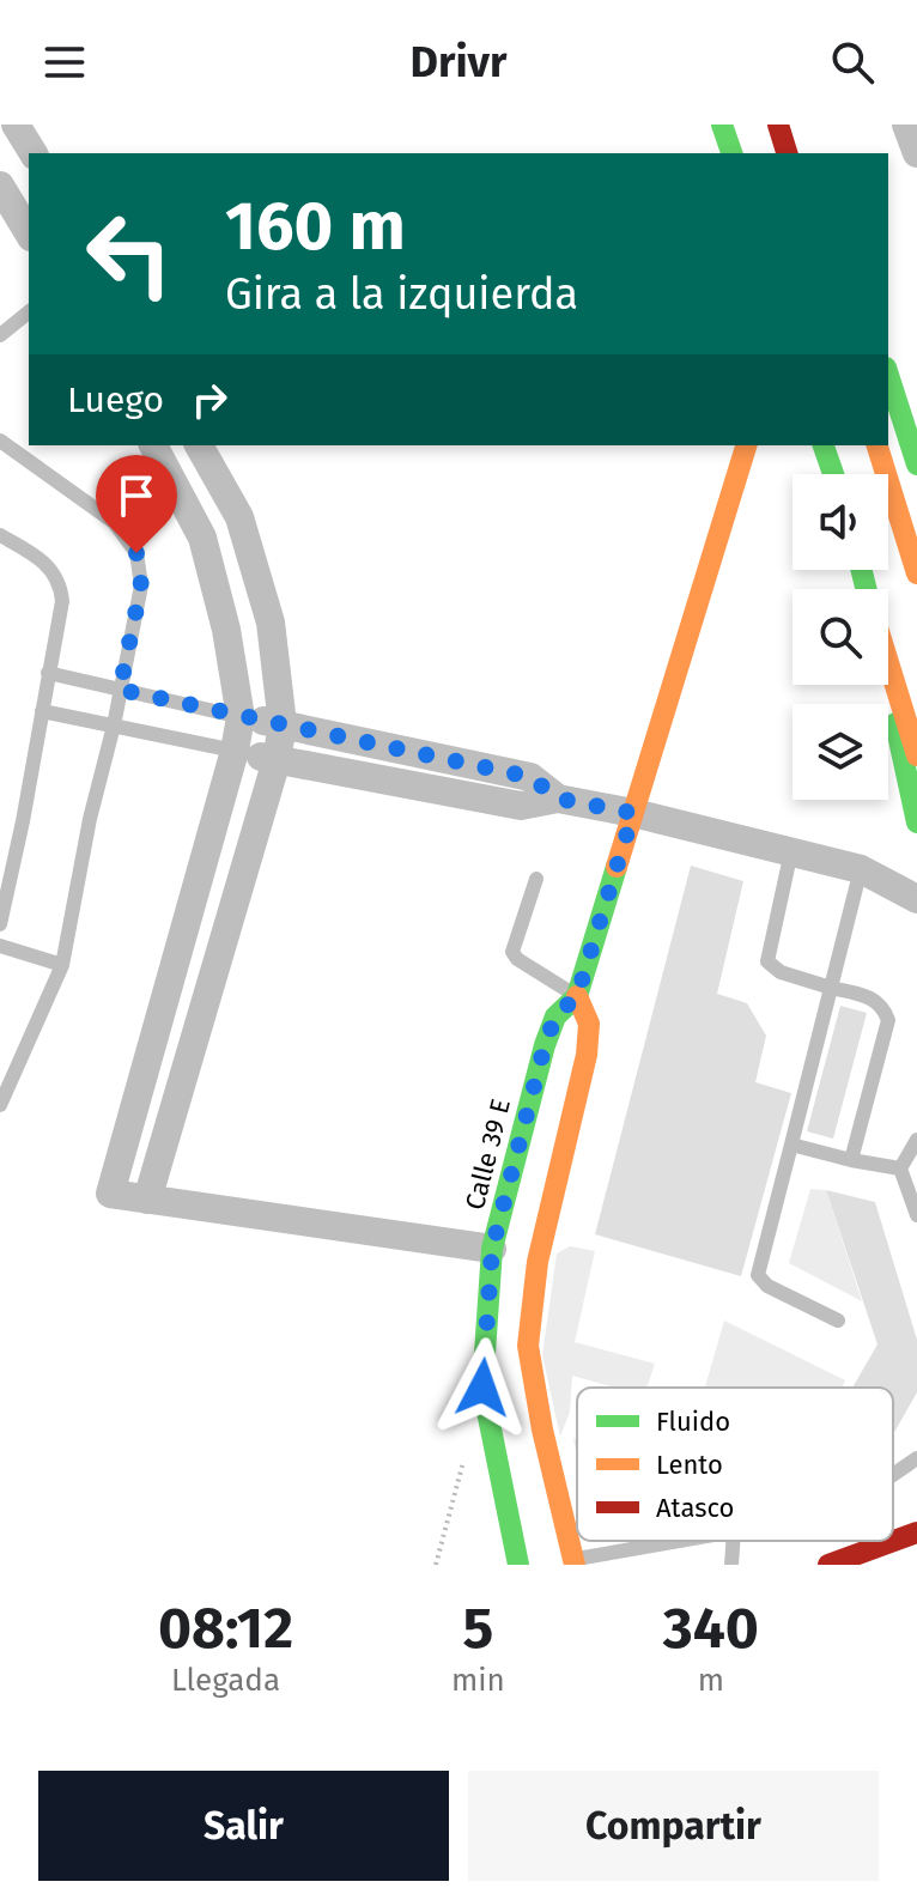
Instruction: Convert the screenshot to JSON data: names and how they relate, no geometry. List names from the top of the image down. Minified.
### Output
{"streets":{"main road":["Calle 39 E"]},"legend":["Fluido","Lento","Atasco"],"page":{"header":"Drivr","turn":["160 m","Gira a la izquierda"],"then":"Luego","eta":["08:12","Llegada","5","min","340","m"],"buttons":["Salir","Compartir"]}}
